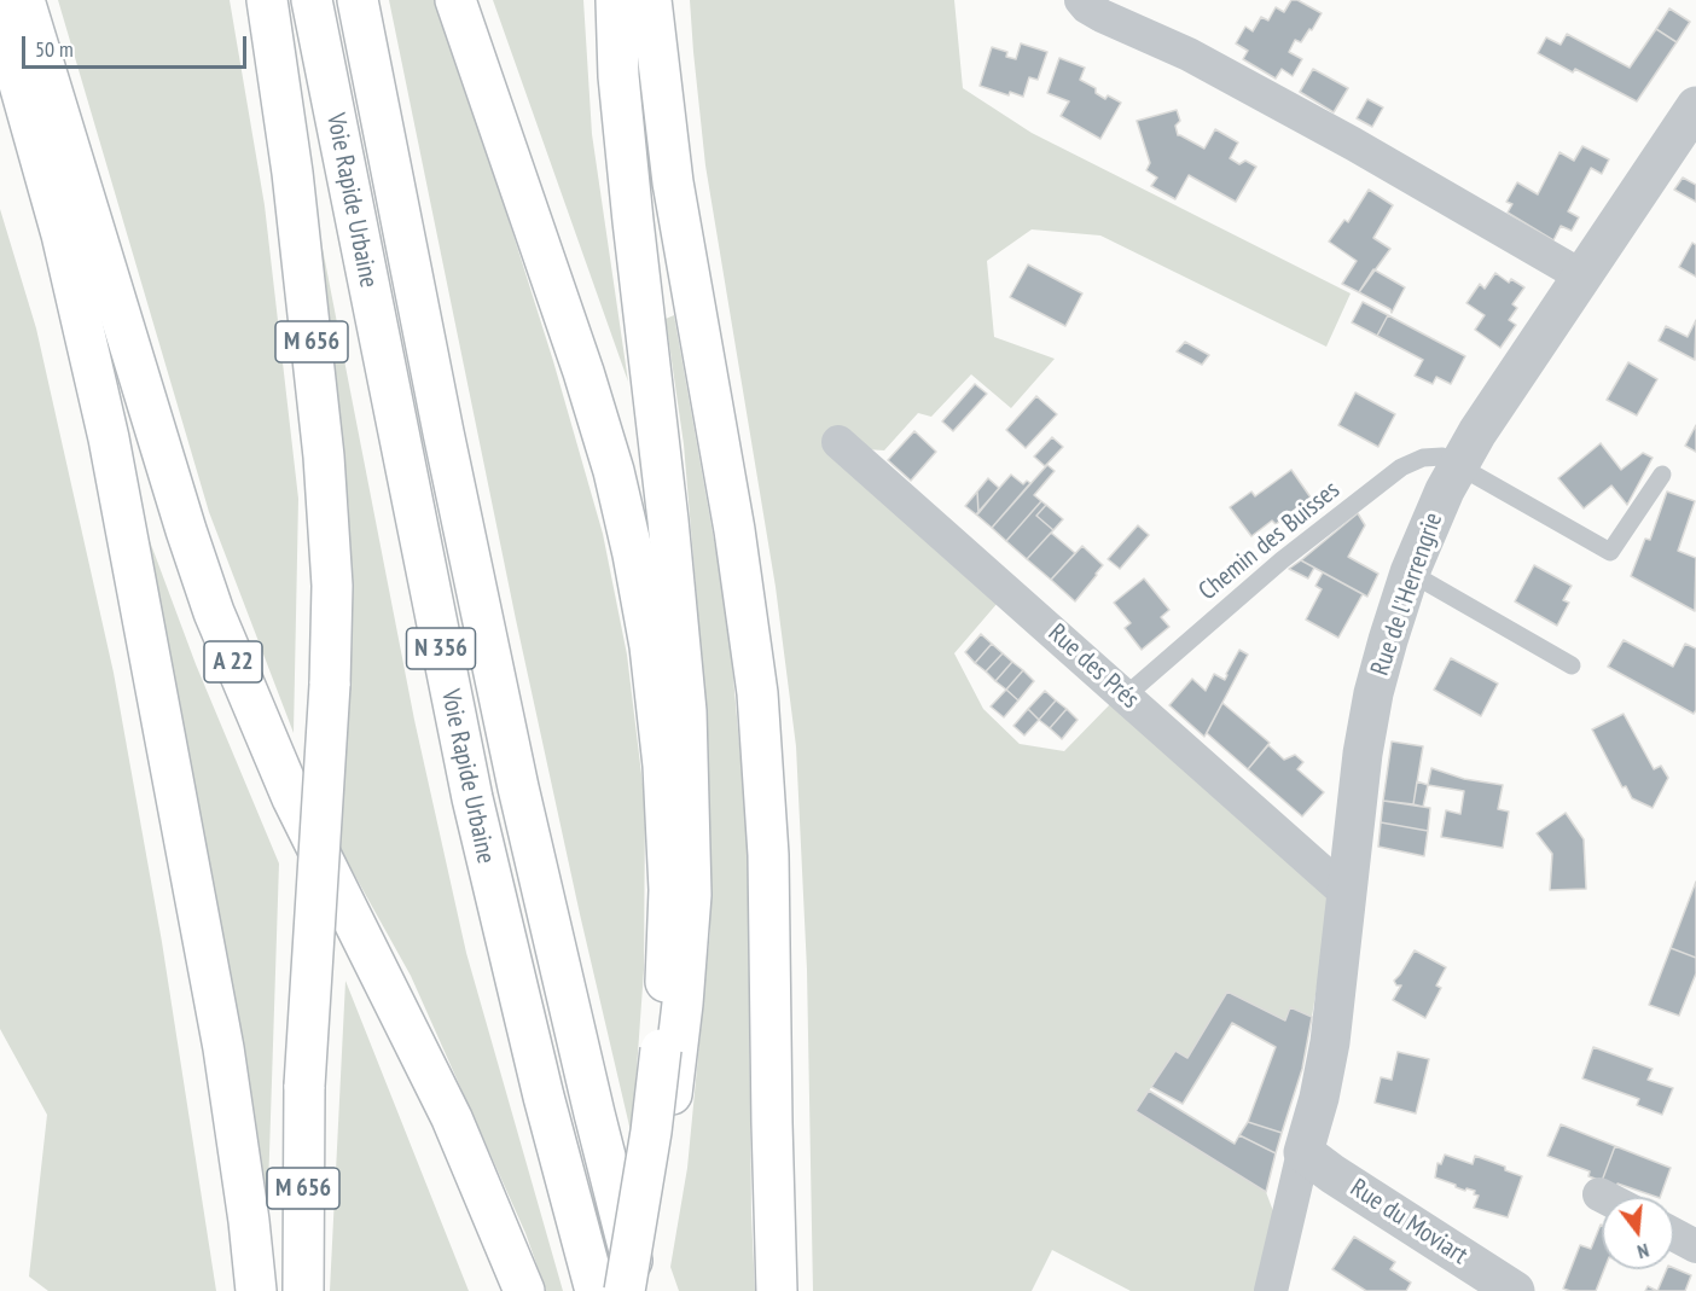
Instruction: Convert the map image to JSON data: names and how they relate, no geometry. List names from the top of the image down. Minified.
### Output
{"streets":{"highway":["Voie Rapide Urbaine","M 656","N 356","A 22"],"street":["Rue de l'Herrengrie","Rue des Prés","Rue du Moviart"],"lane":["Chemin des Buisses"]},"crossings":[["Chemin des Buisses","Rue de l'Herrengrie"],["Chemin des Buisses","Rue des Prés"],["Rue de l'Herrengrie","Rue des Prés"],["Rue de l'Herrengrie","Rue du Moviart"]],"scale_bar":"50 m","north":"bottom"}
